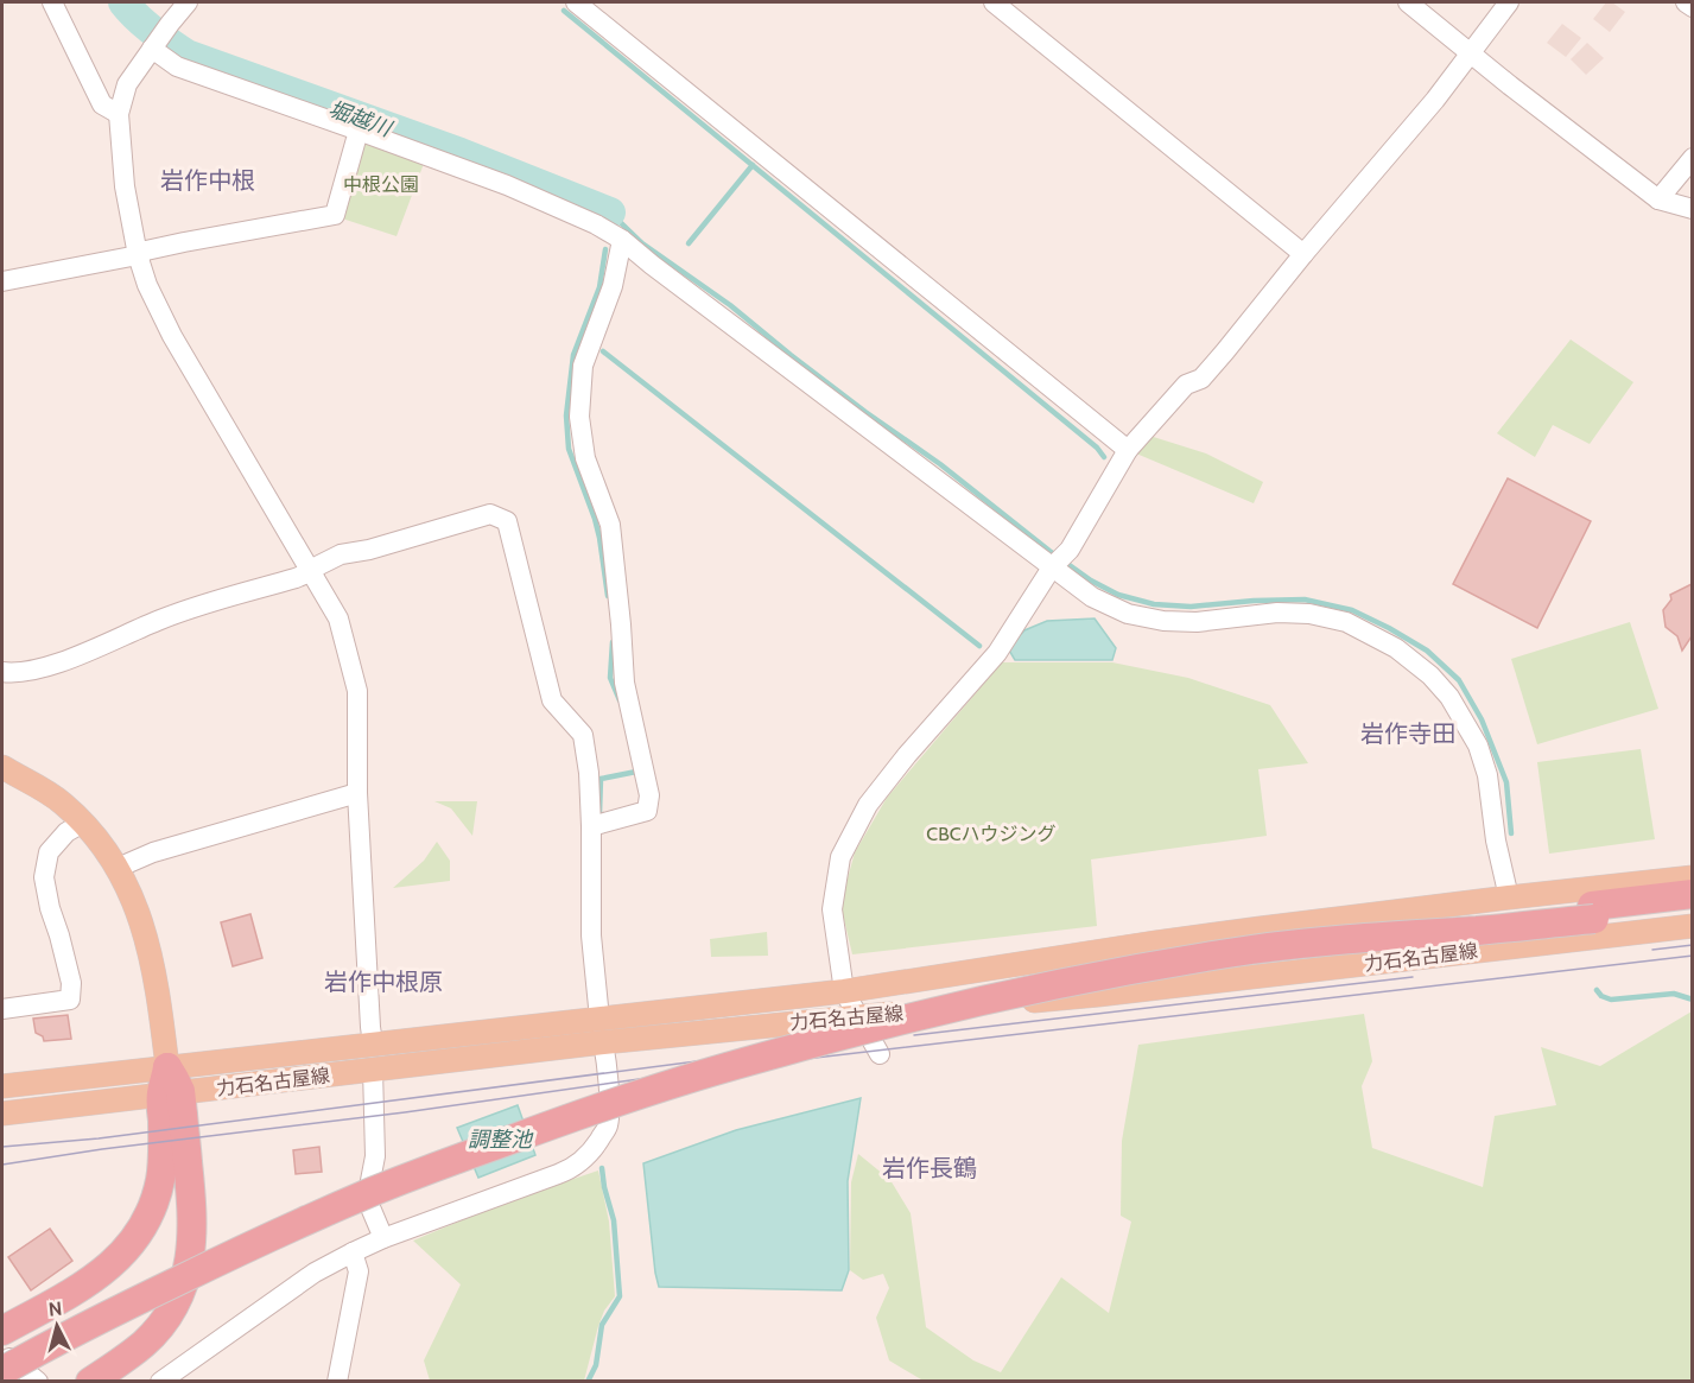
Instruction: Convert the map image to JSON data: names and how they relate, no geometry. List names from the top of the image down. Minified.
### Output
{"streets":{"main road":["力石名古屋線"]},"districts":["岩作中根","岩作寺田","岩作中根原","岩作長鶴"],"water":["堀越川","調整池"],"parks":["中根公園","CBCハウジング"],"north":"top"}
